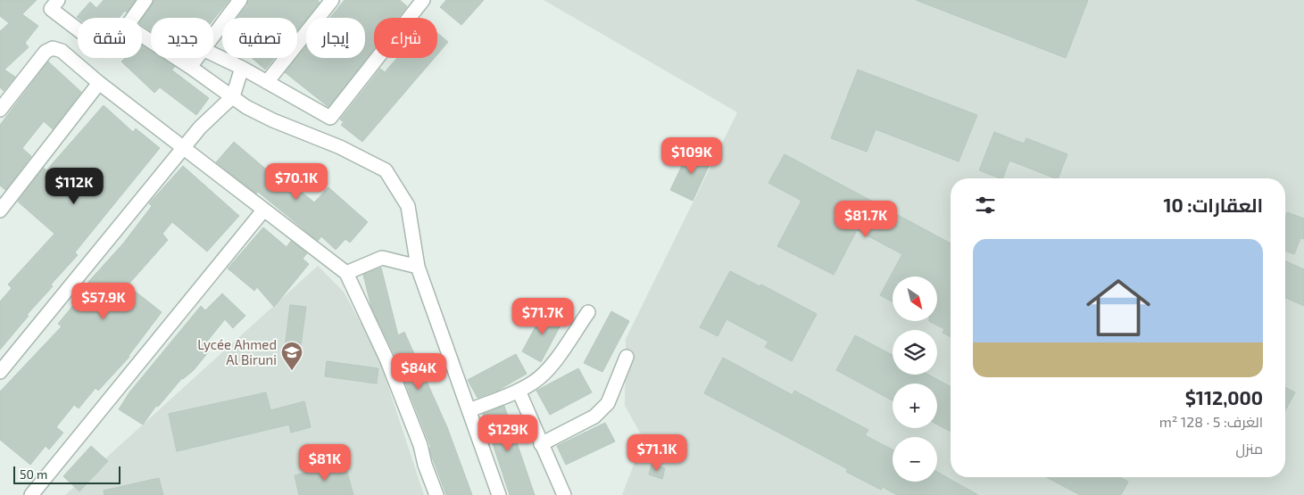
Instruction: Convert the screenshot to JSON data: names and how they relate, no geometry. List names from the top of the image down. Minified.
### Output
{"places":{"school or university":["Lycée Ahmed Al Biruni"]},"scale_bar":"50 m","north":"bottom right","page":{"chip":["شراء","إيجار","تصفية","جديد","شقة"],"price":["$109K","$70.1K","$112K","$81.7K","$57.9K","$71.7K","$84K","$129K","$71.1K","$81K"],"heading":"العقارات: 10","list":[{"name":"$112,000","note":"الغرف: 5 · 128 m² · منزل"}],"map_buttons":["+","−"],"scale":"50 m"}}
